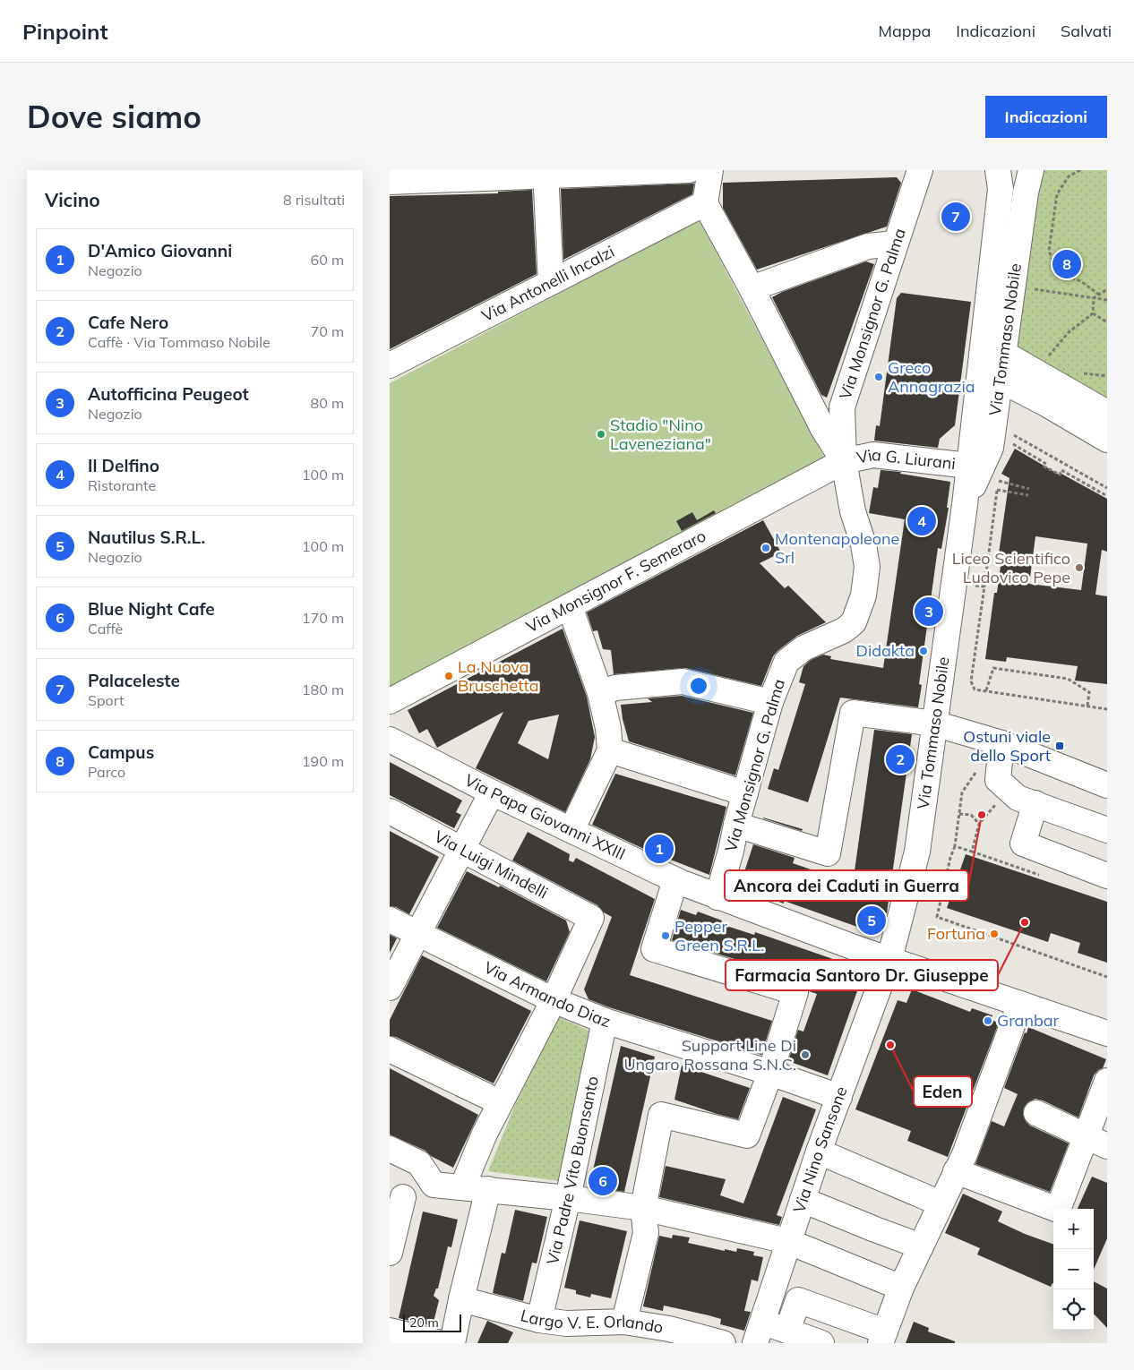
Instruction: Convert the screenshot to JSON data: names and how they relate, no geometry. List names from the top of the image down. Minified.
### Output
{"streets":{"street":["Via Antonelli Incalzi","Via Monsignor G. Palma","Via Tommaso Nobile","Via G. Liurani","Via Monsignor F. Semeraro","Via Papa Giovanni XXIII","Via Luigi Mindelli","Via Armando Diaz","Via Nino Sansone","Via Padre Vito Buonsanto","Largo V. E. Orlando"]},"crossings":[["Via Antonelli Incalzi","Via Monsignor G. Palma"],["Via Monsignor G. Palma","Via G. Liurani"],["Via Monsignor G. Palma","Via Monsignor F. Semeraro"],["Via Monsignor G. Palma","Via Papa Giovanni XXIII"],["Via Tommaso Nobile","Via G. Liurani"],["Via Tommaso Nobile","Via Papa Giovanni XXIII"],["Via Tommaso Nobile","Via Nino Sansone"],["Via G. Liurani","Via Monsignor F. Semeraro"],["Via Papa Giovanni XXIII","Via Nino Sansone"],["Via Luigi Mindelli","Via Armando Diaz"],["Via Armando Diaz","Via Nino Sansone"],["Via Armando Diaz","Via Padre Vito Buonsanto"],["Via Padre Vito Buonsanto","Largo V. E. Orlando"]],"places":{"other":["Greco Annagrazia","Stadio \"Nino Laveneziana\"","Montenapoleone Srl","Liceo Scientifico Ludovico Pepe","Didakta","La Nuova Bruschetta","Ancora dei Caduti in Guerra","Farmacia Santoro Dr. Giuseppe","Fortuna","Pepper Green S.R.L.","Granbar","Eden","Support Line Di Ungaro Rossana S.N.C."],"transit":["Ostuni viale dello Sport"]},"scale_bar":"20 m","page":{"header":"Pinpoint","nav":["Mappa","Indicazioni","Salvati"],"buttons":"Indicazioni","title":"Dove siamo","heading":["Vicino","8 risultati"],"pins":["7","8","4","3","2","1","5","6"],"list":[{"mark":"1","name":"D'Amico Giovanni","note":"Negozio","value":"60 m"},{"mark":"2","name":"Cafe Nero","note":"Caffè · Via Tommaso Nobile","value":"70 m"},{"mark":"3","name":"Autofficina Peugeot","note":"Negozio","value":"80 m"},{"mark":"4","name":"Il Delfino","note":"Ristorante","value":"100 m"},{"mark":"5","name":"Nautilus S.R.L.","note":"Negozio","value":"100 m"},{"mark":"6","name":"Blue Night Cafe","note":"Caffè","value":"170 m"},{"mark":"7","name":"Palaceleste","note":"Sport","value":"180 m"},{"mark":"8","name":"Campus","note":"Parco","value":"190 m"}],"map_buttons":["+","−"],"scale":"20 m"}}
